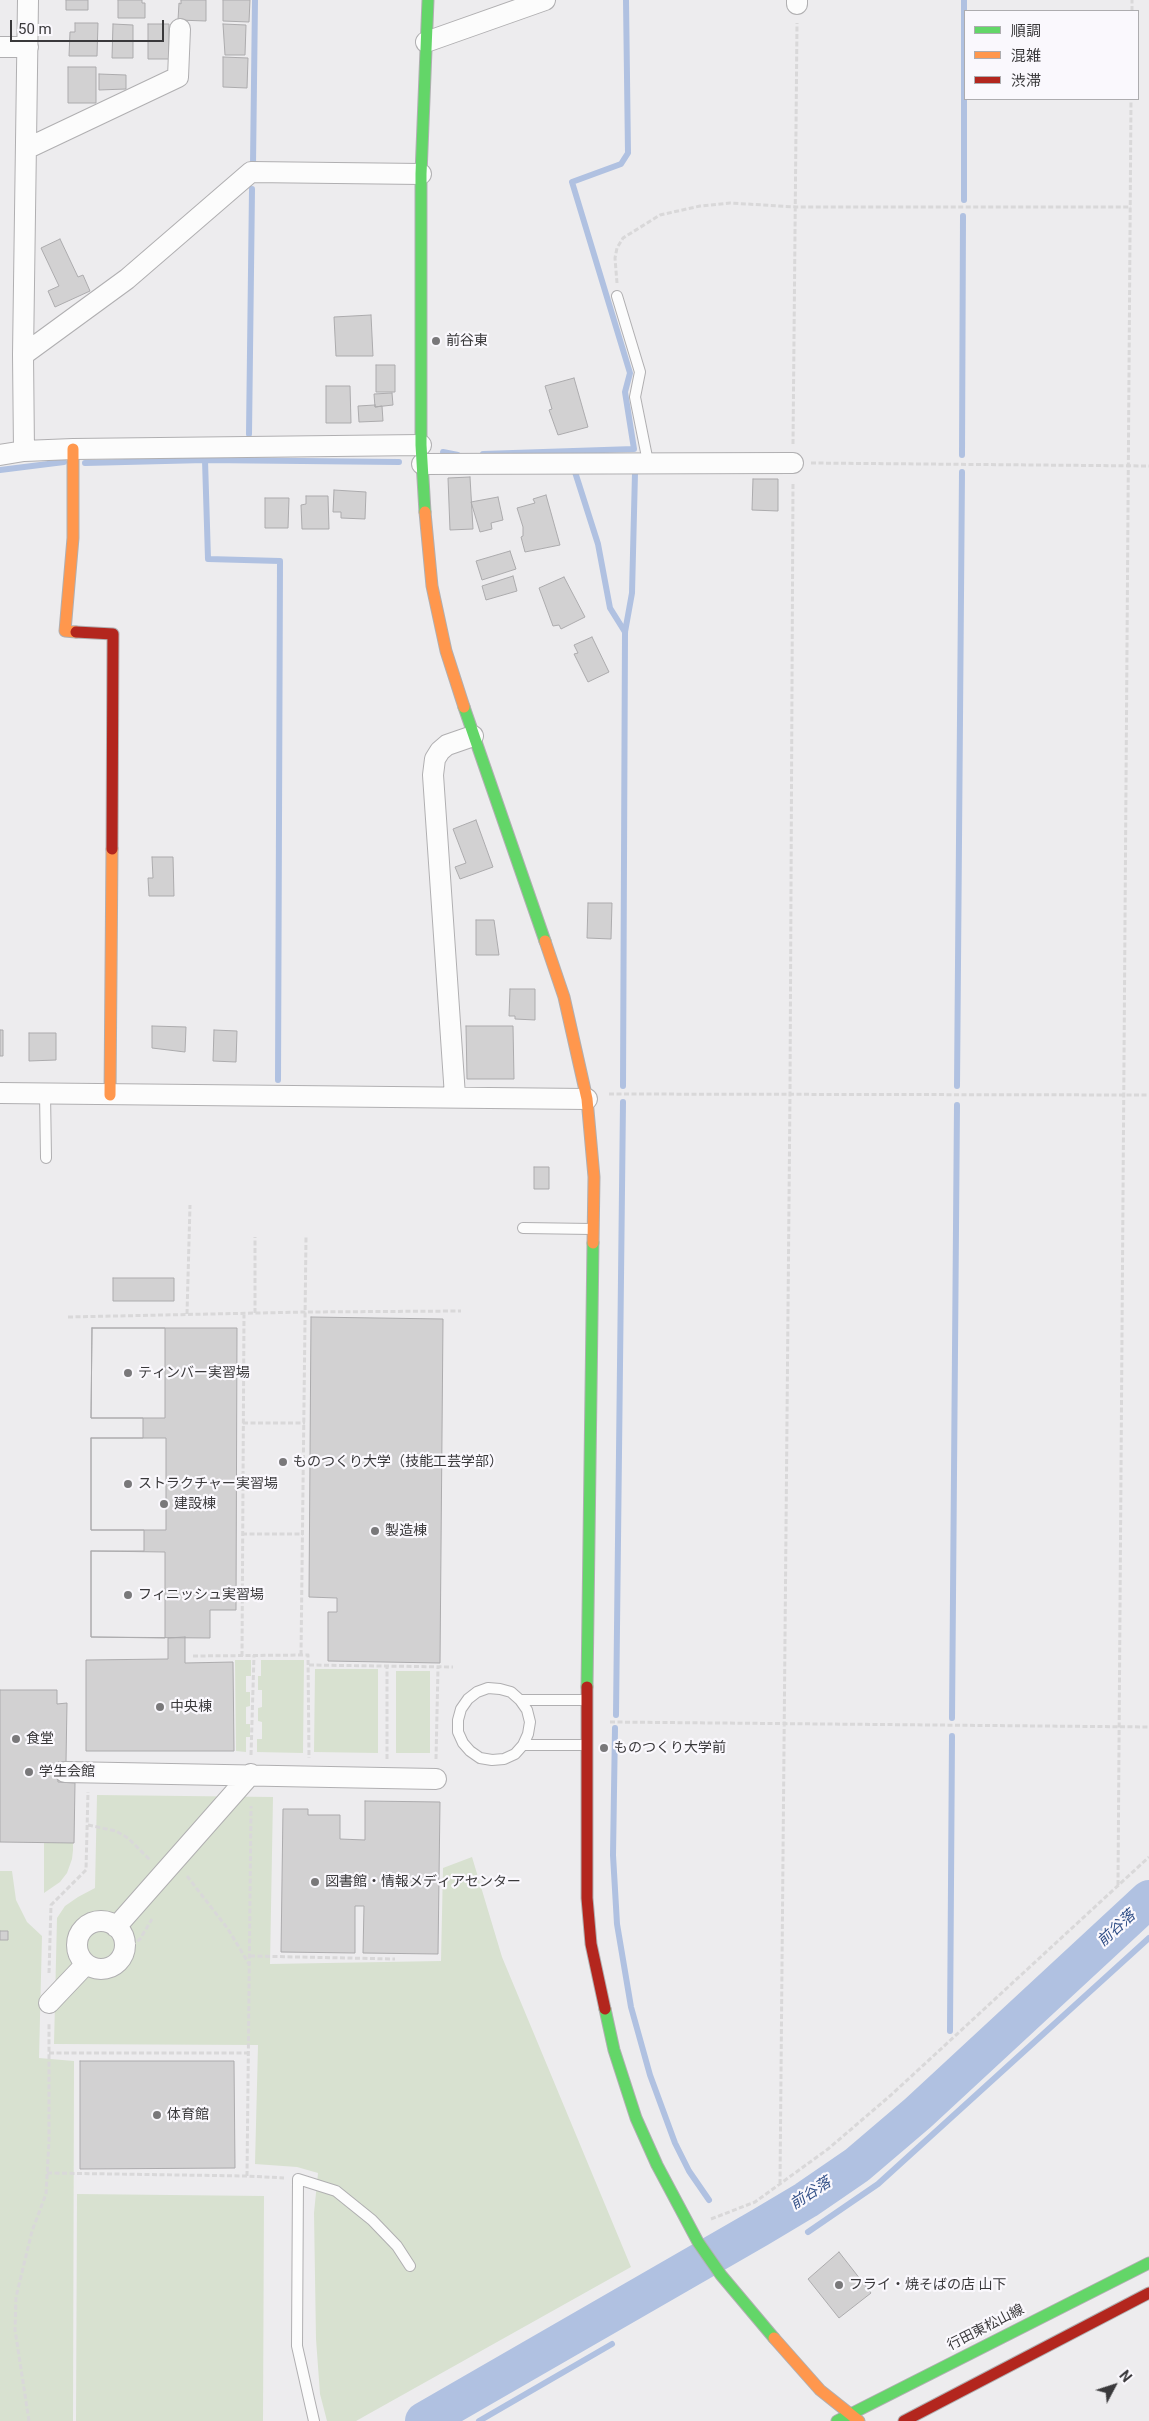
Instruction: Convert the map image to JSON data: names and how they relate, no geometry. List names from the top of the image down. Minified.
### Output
{"streets":{"street":["行田東松山線"]},"water":["前谷落"],"places":["前谷東","ティンバー実習場","ものつくり大学（技能工芸学部）","ストラクチャー実習場","建設棟","製造棟","フィニッシュ実習場","中央棟","食堂","ものつくり大学前","学生会館","図書館・情報メディアセンター","体育館","フライ・焼そばの店 山下"],"legend":["順調","混雑","渋滞"],"scale_bar":"50 m","north":"top right"}
